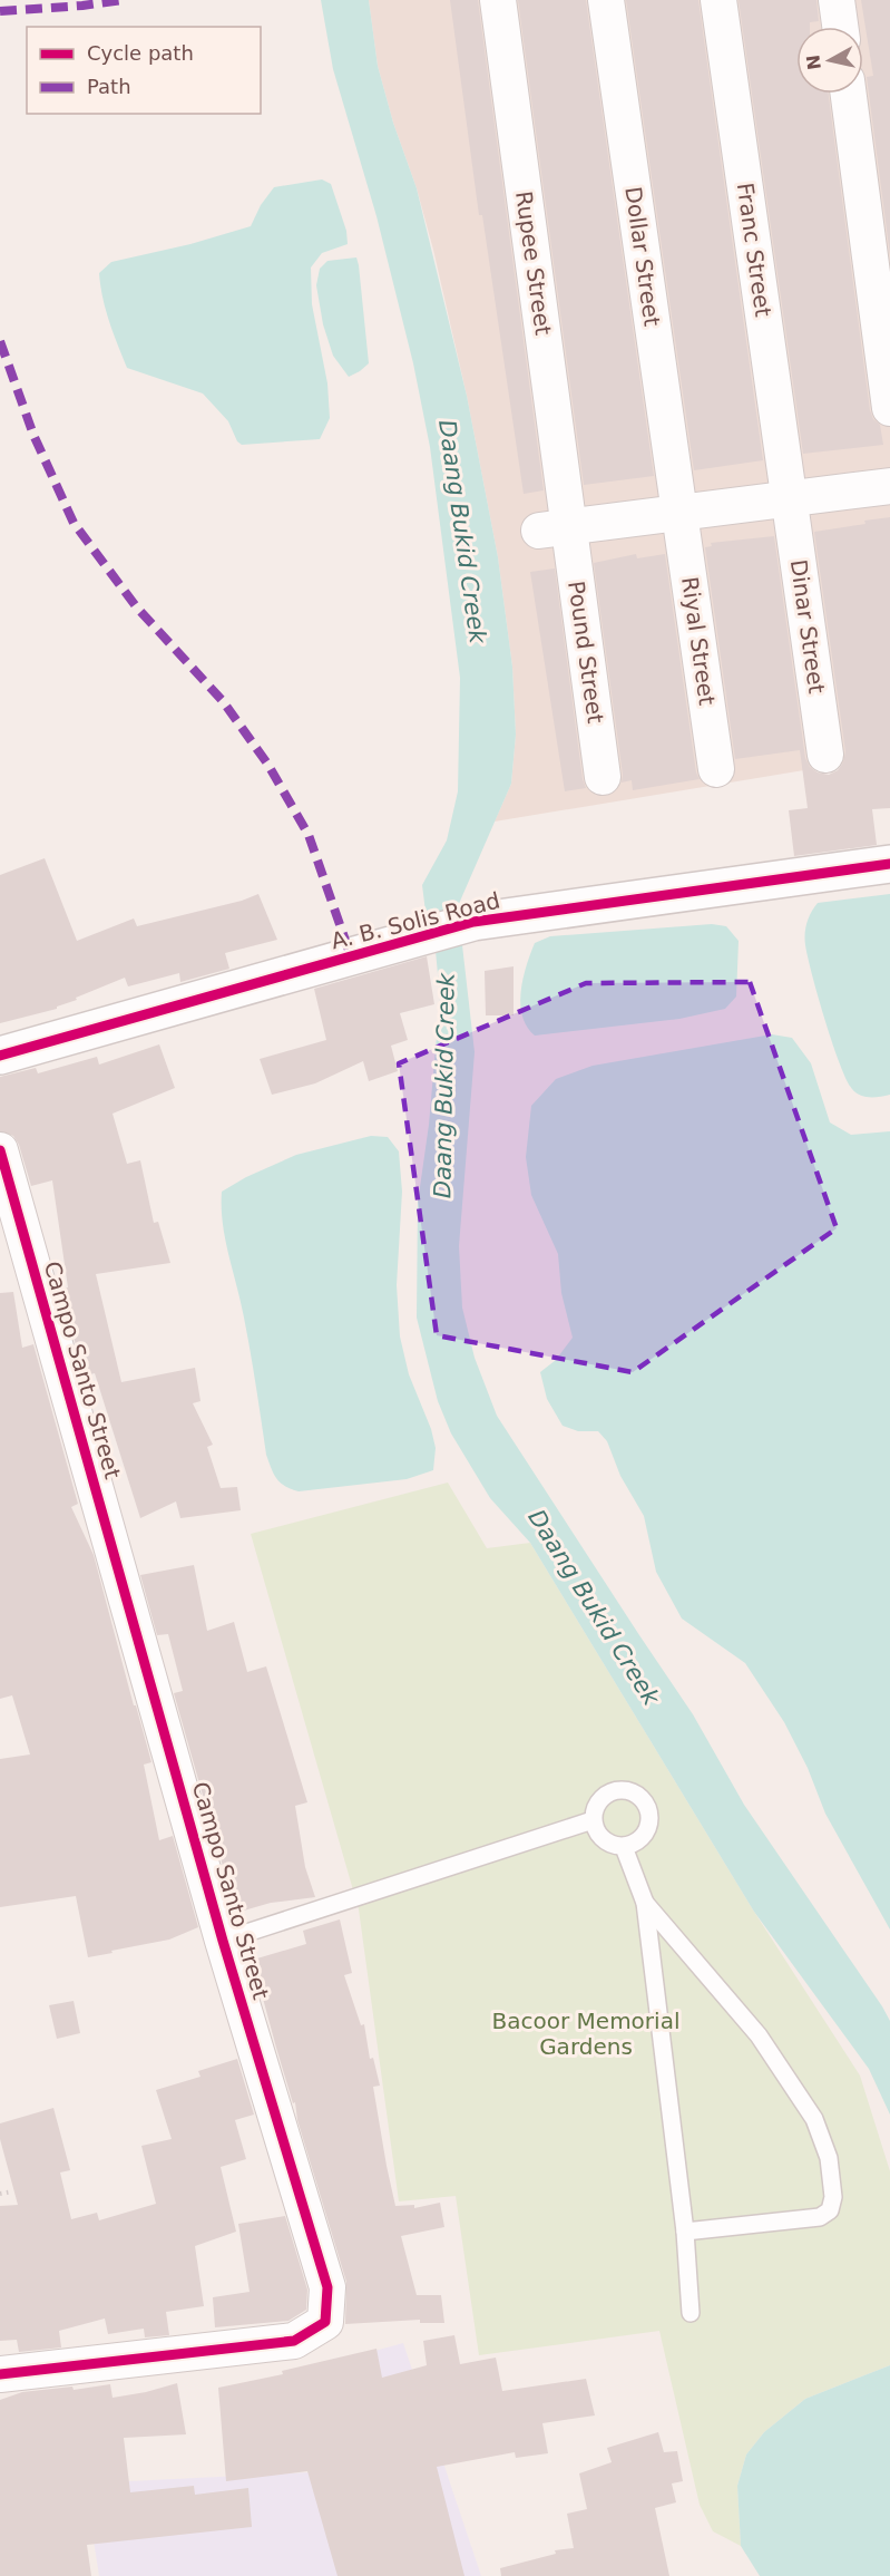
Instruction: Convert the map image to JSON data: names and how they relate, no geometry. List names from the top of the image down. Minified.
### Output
{"streets":{"street":["Franc Street","Dollar Street","Rupee Street","Dinar Street","Riyal Street","Pound Street","A. B. Solis Road","Campo Santo Street"]},"crossings":[["Franc Street","Dinar Street"],["Dollar Street","Riyal Street"],["Rupee Street","Pound Street"]],"water":["Daang Bukid Creek"],"parks":["Bacoor Memorial Gardens"],"legend":["Cycle path","Path"],"north":"left"}
